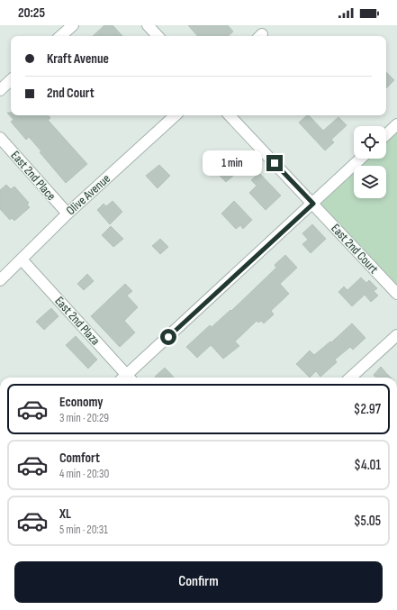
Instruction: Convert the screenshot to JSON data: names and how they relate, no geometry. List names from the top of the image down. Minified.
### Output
{"streets":{"street":["East 2nd Place","Olive Avenue","East 2nd Court","East 2nd Plaza"]},"crossings":[["East 2nd Place","Olive Avenue"],["Olive Avenue","East 2nd Plaza"]],"page":{"status":"20:25","banner":["Kraft Avenue","2nd Court"],"bubble":"1 min","list":[{"name":"Economy","note":"3 min · 20:29","value":"$2.97"},{"name":"Comfort","note":"4 min · 20:30","value":"$4.01"},{"name":"XL","note":"5 min · 20:31","value":"$5.05"}],"buttons":"Confirm"}}
